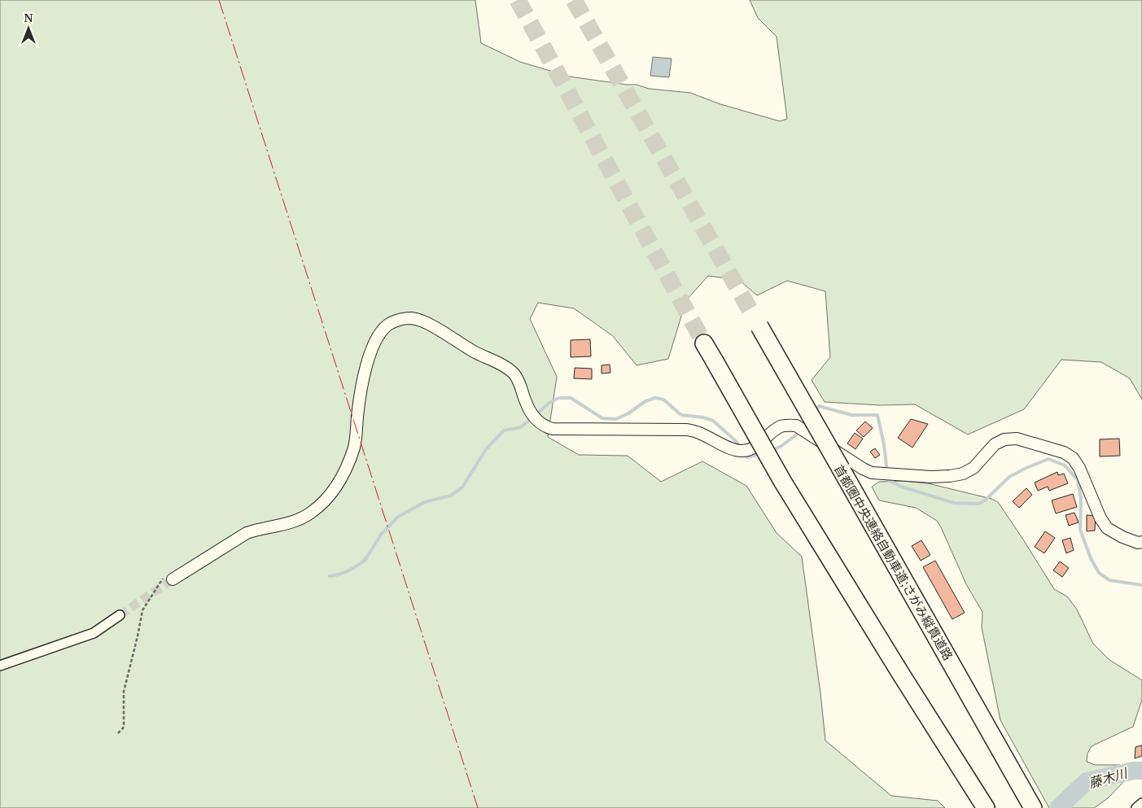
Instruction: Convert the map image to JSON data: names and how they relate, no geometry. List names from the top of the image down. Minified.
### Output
{"streets":{"highway":["首都圏中央連絡自動車道;さがみ縦貫道路"]},"water":["藤木川"],"north":"top"}
